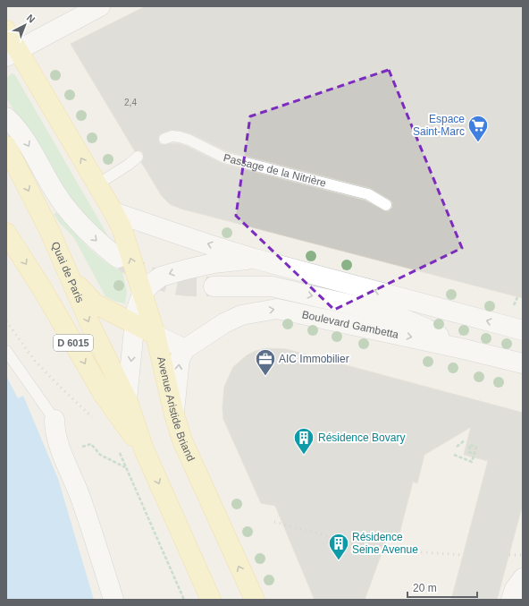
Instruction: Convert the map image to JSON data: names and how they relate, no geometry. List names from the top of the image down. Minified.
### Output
{"streets":{"main road":["Quai de Paris","D 6015","Avenue Aristide Briand"],"street":["Boulevard Gambetta"],"lane":["Passage de la Nitrière"]},"crossings":[["Quai de Paris","D 6015"]],"places":{"supermarket":["Espace Saint-Marc"],"office":["AIC Immobilier"],"building":["Résidence Bovary","Résidence Seine Avenue"]},"house_numbers":["2,4"],"scale_bar":"20 m","north":"top right"}
